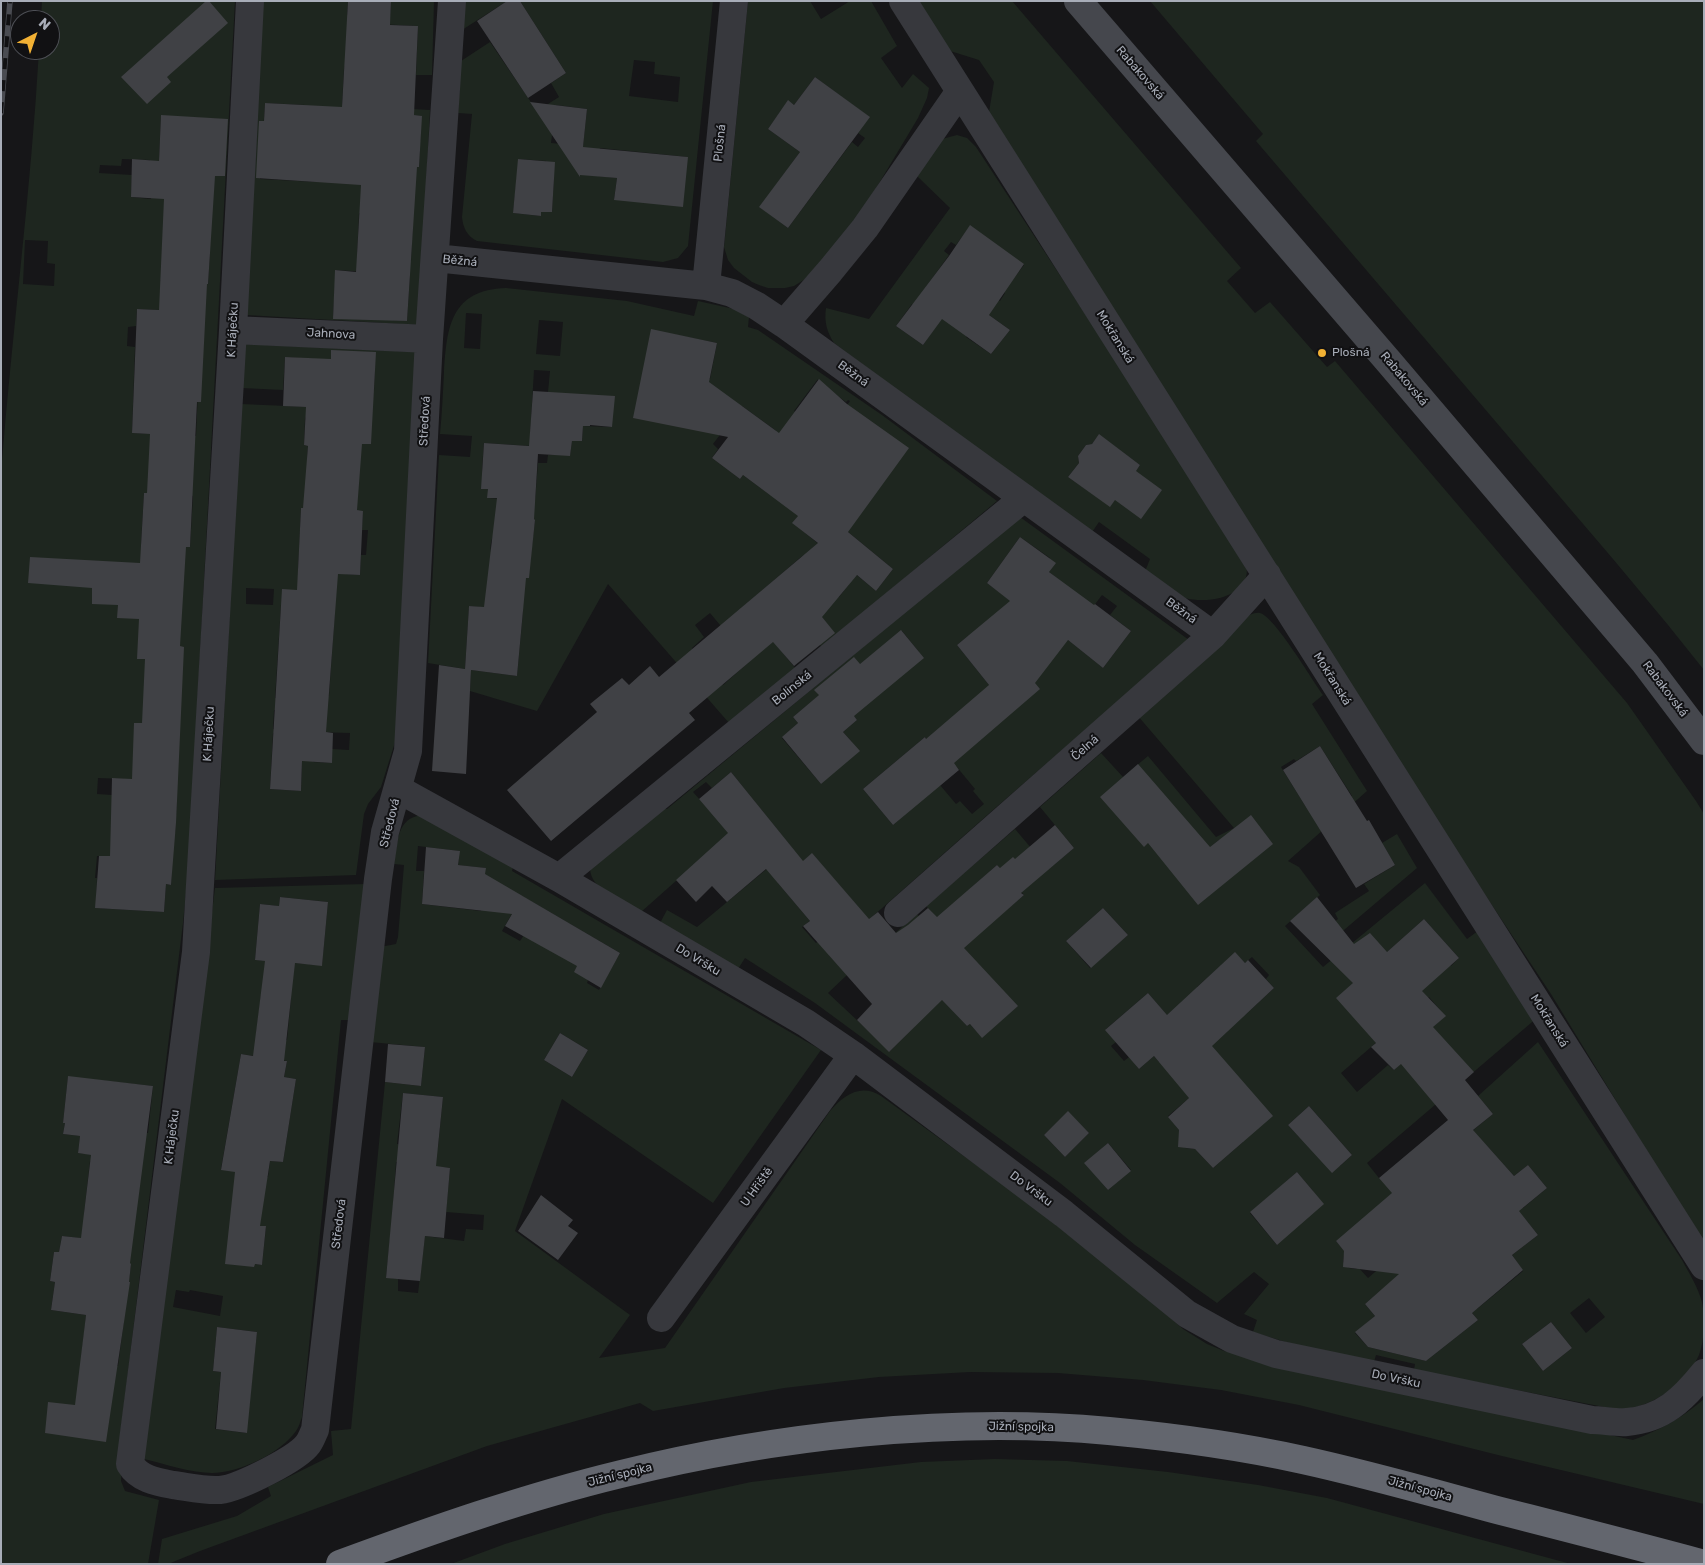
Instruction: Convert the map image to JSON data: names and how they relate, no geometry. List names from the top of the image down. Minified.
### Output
{"streets":{"highway":["Jižní spojka"],"main road":["Rabakovská"],"street":["Plošná","Běžná","K Háječku","Jahnova","Mokřanská","Středová","Bolinská","Čelná","Do Vršku","U Hřiště"]},"crossings":[["Plošná","Běžná"],["Běžná","Středová"],["Běžná","Bolinská"],["Běžná","Čelná"],["K Háječku","Jahnova"],["K Háječku","Středová"],["Jahnova","Středová"],["Mokřanská","Čelná"],["Středová","Do Vršku"],["Bolinská","Do Vršku"],["Do Vršku","U Hřiště"]],"places":["Plošná"],"north":"top right"}
